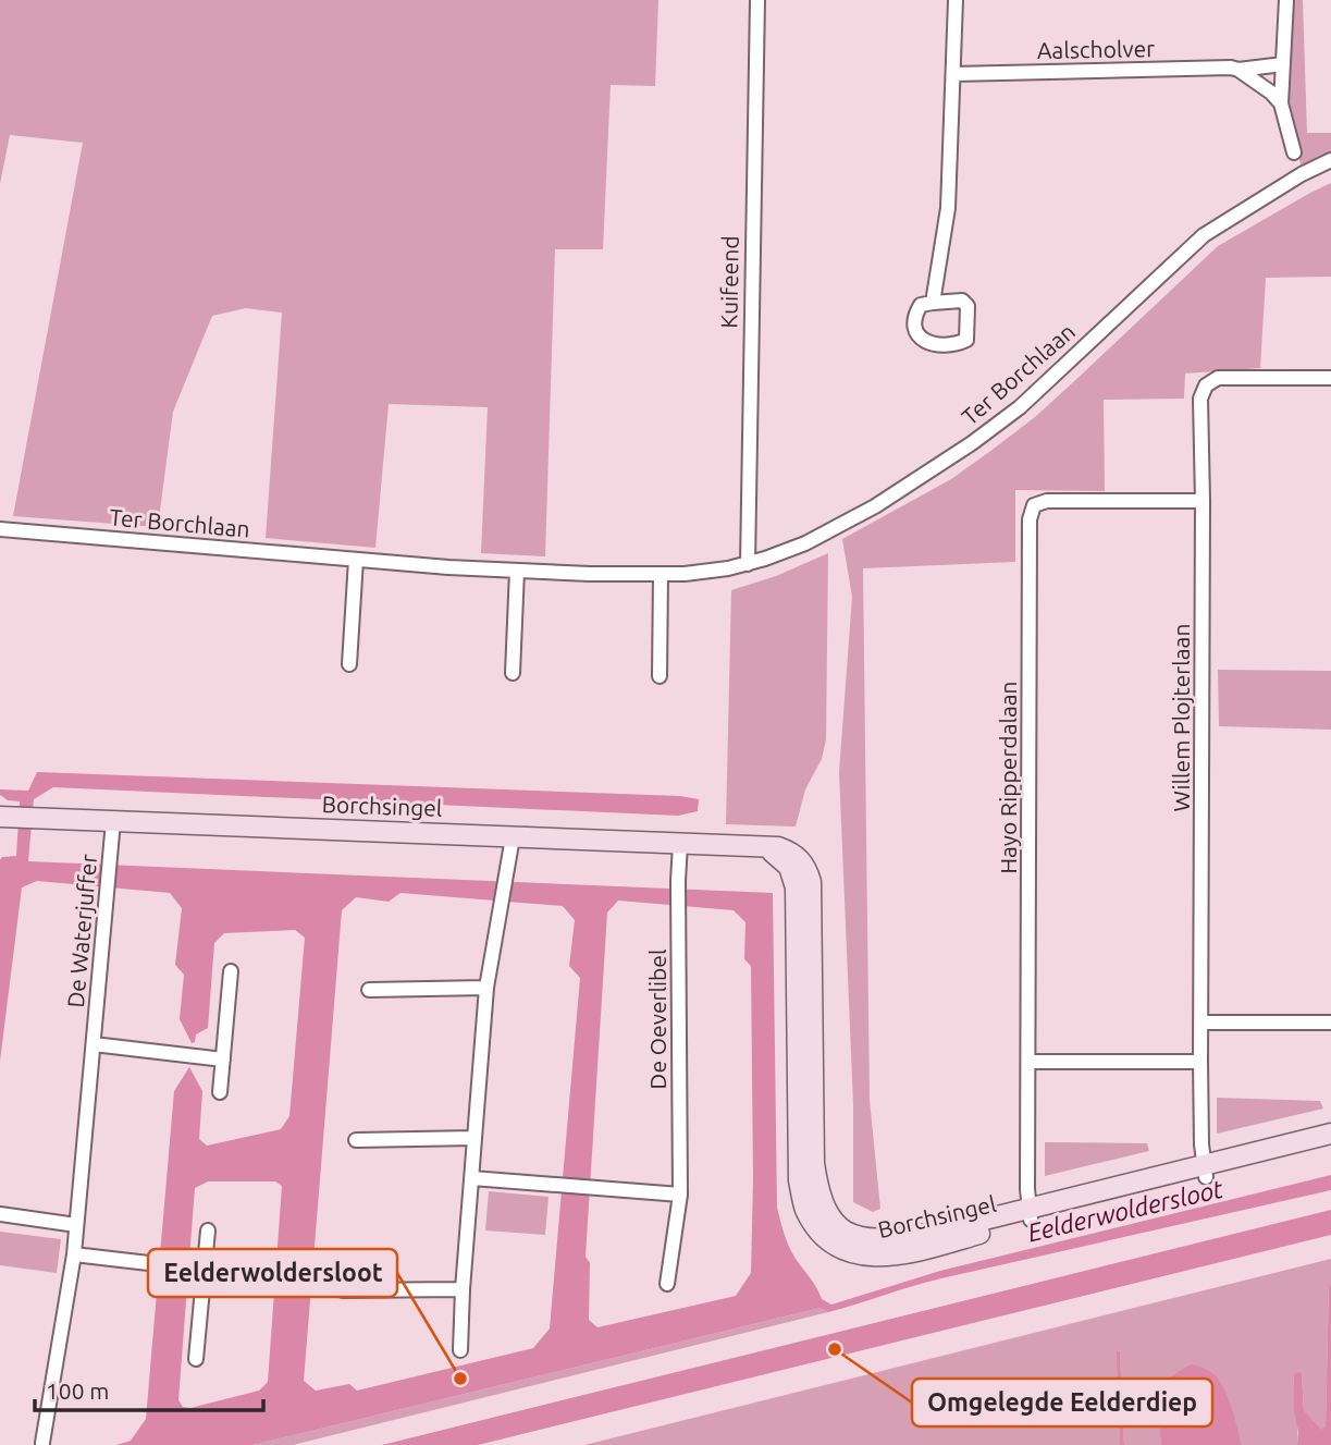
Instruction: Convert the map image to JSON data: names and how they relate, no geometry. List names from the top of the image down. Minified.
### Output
{"streets":{"main road":["Borchsingel"],"street":["Aalscholver","Kuifeend","Ter Borchlaan","Willem Plojterlaan","Hayo Ripperdalaan","De Waterjuffer","De Oeverlibel"]},"crossings":[["Kuifeend","Ter Borchlaan"],["Willem Plojterlaan","Hayo Ripperdalaan"],["Willem Plojterlaan","Borchsingel"],["Hayo Ripperdalaan","Borchsingel"],["Borchsingel","De Waterjuffer"],["Borchsingel","De Oeverlibel"]],"water":["Eelderwoldersloot"],"places":["Omgelegde Eelderdiep","Eelderwoldersloot"],"scale_bar":"100 m"}
